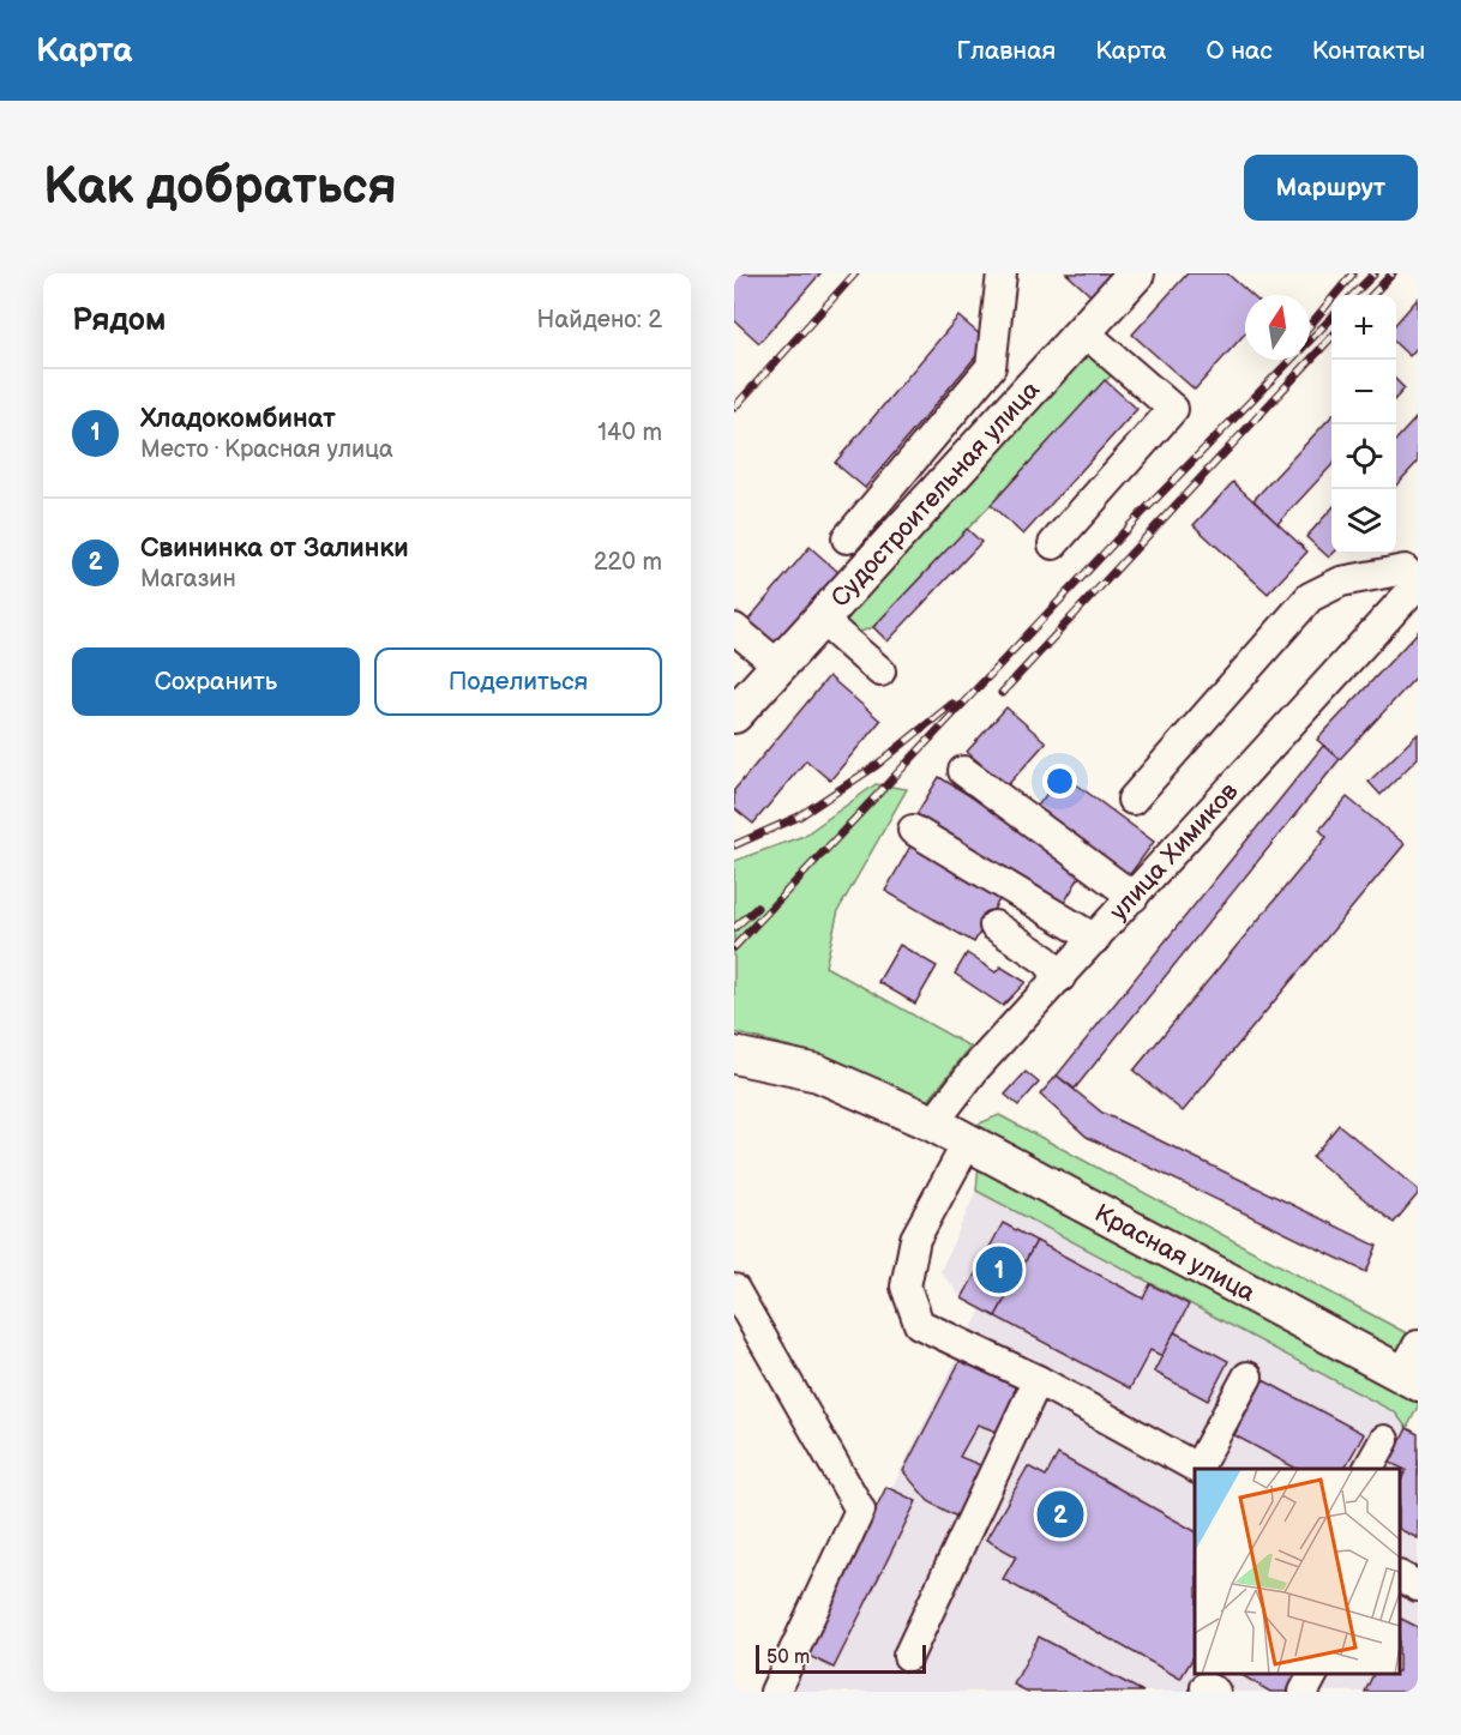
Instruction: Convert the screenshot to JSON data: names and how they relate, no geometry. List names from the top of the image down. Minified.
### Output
{"streets":{"main road":["Судостроительная улица","Красная улица"],"street":["улица Химиков"]},"crossings":[["улица Химиков","Красная улица"]],"scale_bar":"50 m","north":"top","page":{"header":"Карта","nav":["Главная","Карта","О нас","Контакты"],"buttons":["Маршрут",["Сохранить","Поделиться"]],"title":"Как добраться","heading":["Рядом","Найдено: 2"],"map_buttons":["+","−"],"list":[{"mark":"1","name":"Хладокомбинат","note":"Место · Красная улица","value":"140 m"},{"mark":"2","name":"Свининка от Залинки","note":"Магазин","value":"220 m"}],"pins":["1","2"],"scale":"50 m"}}
